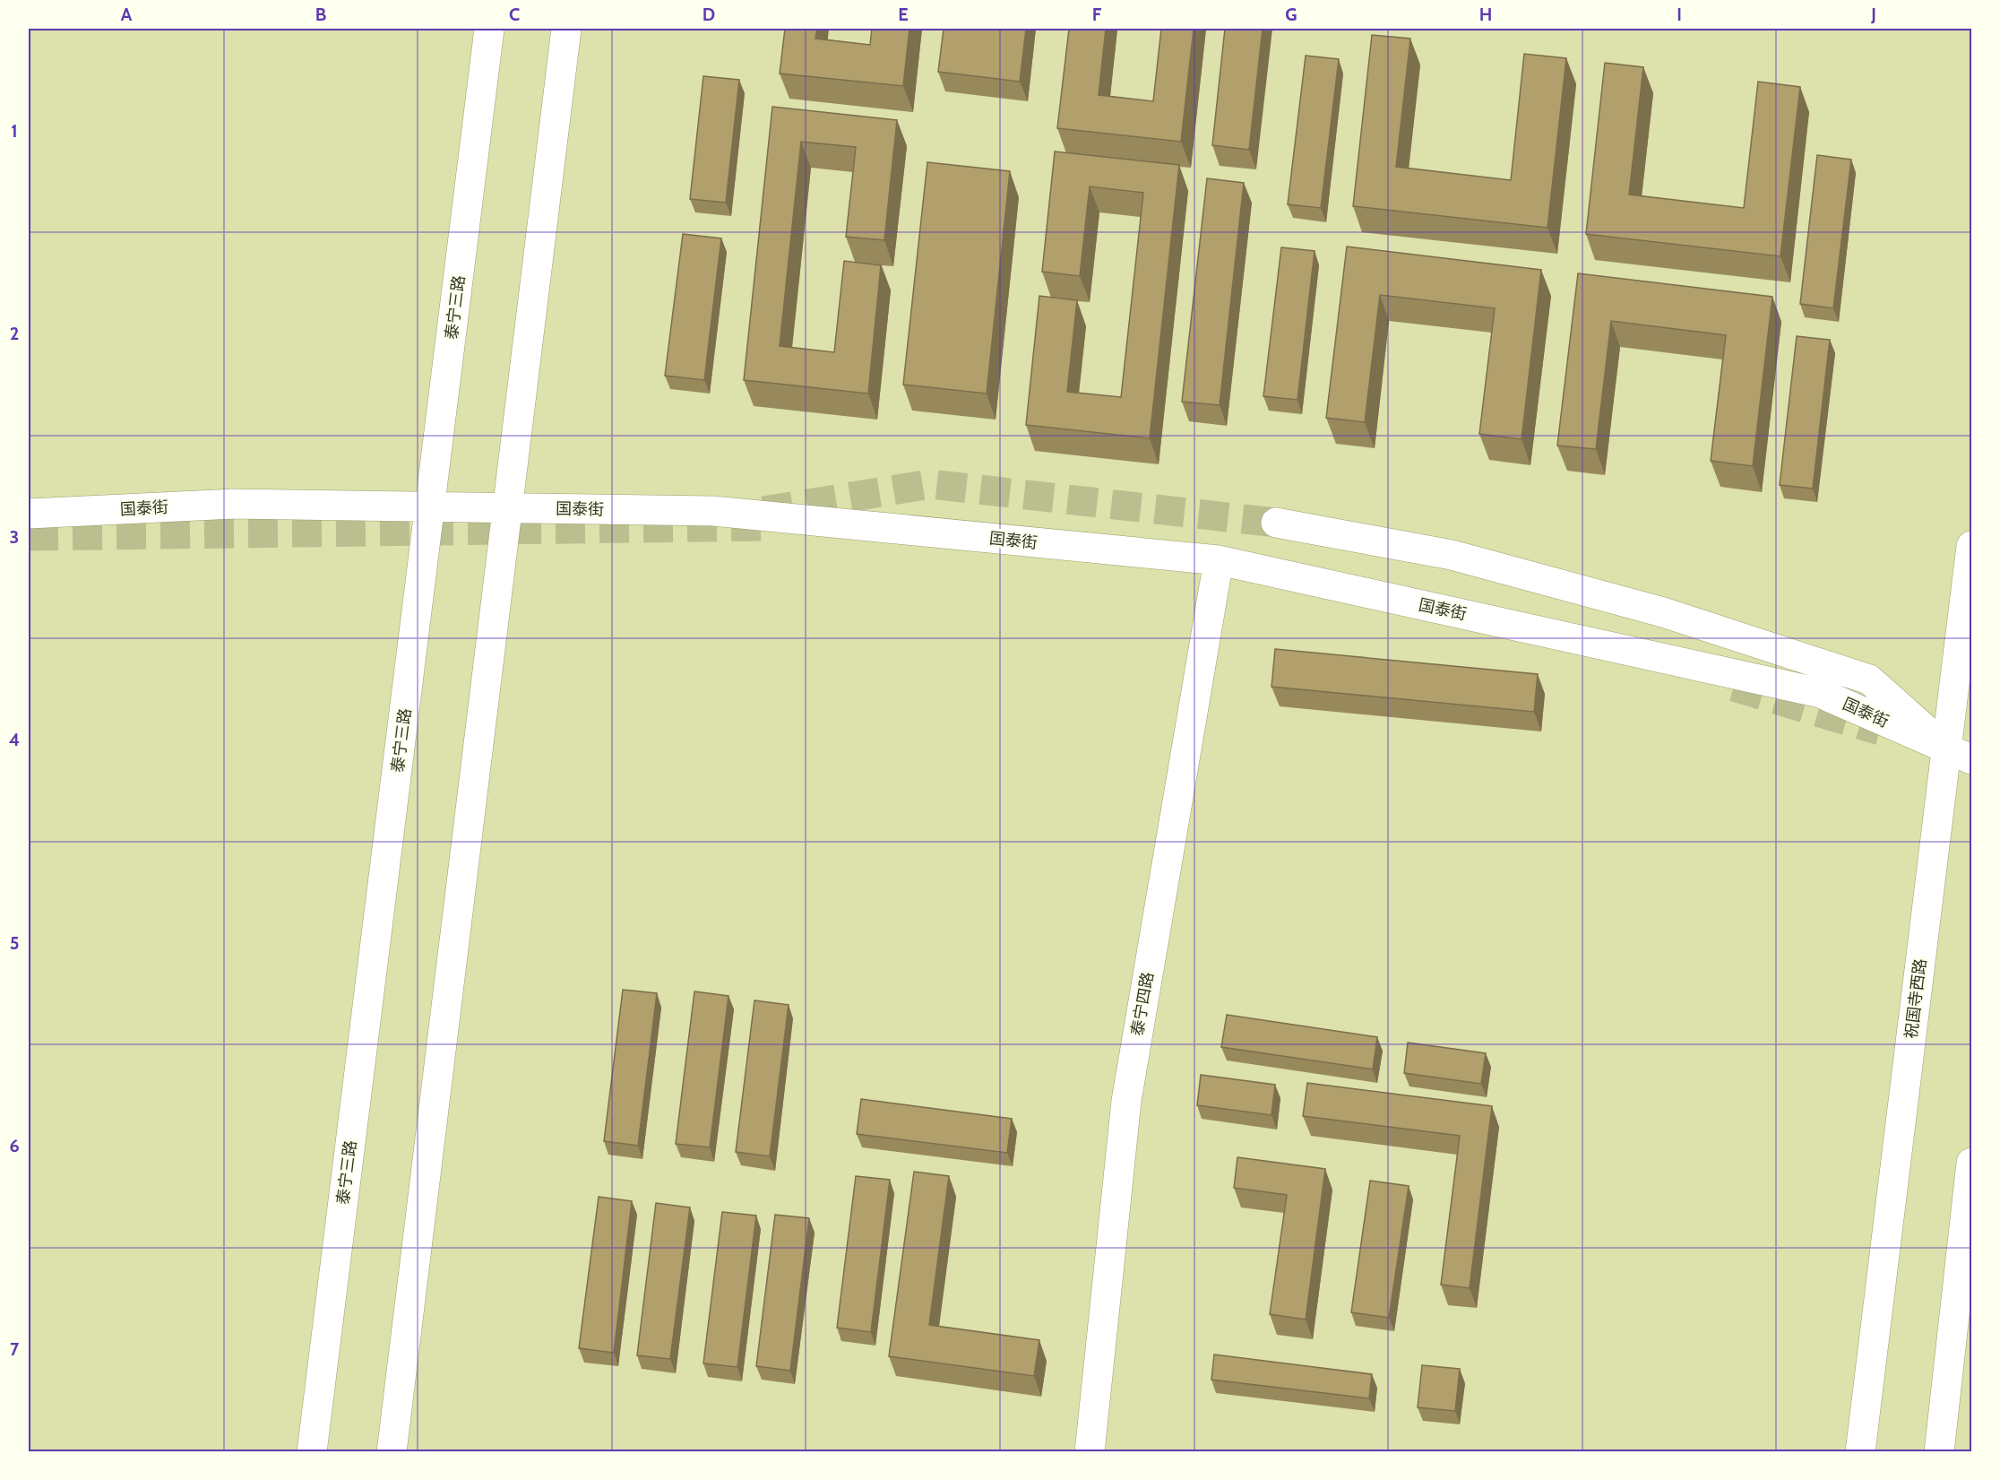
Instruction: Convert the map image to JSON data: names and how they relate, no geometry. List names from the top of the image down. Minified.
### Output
{"streets":{"street":["泰宁三路","国泰街","祝国寺西路","泰宁四路"]},"crossings":[["泰宁三路","国泰街"],["国泰街","祝国寺西路"],["国泰街","泰宁四路"]],"grid":{"columns":["A","B","C","D","E","F","G","H","I","J"],"rows":["1","2","3","4","5","6","7"]}}
